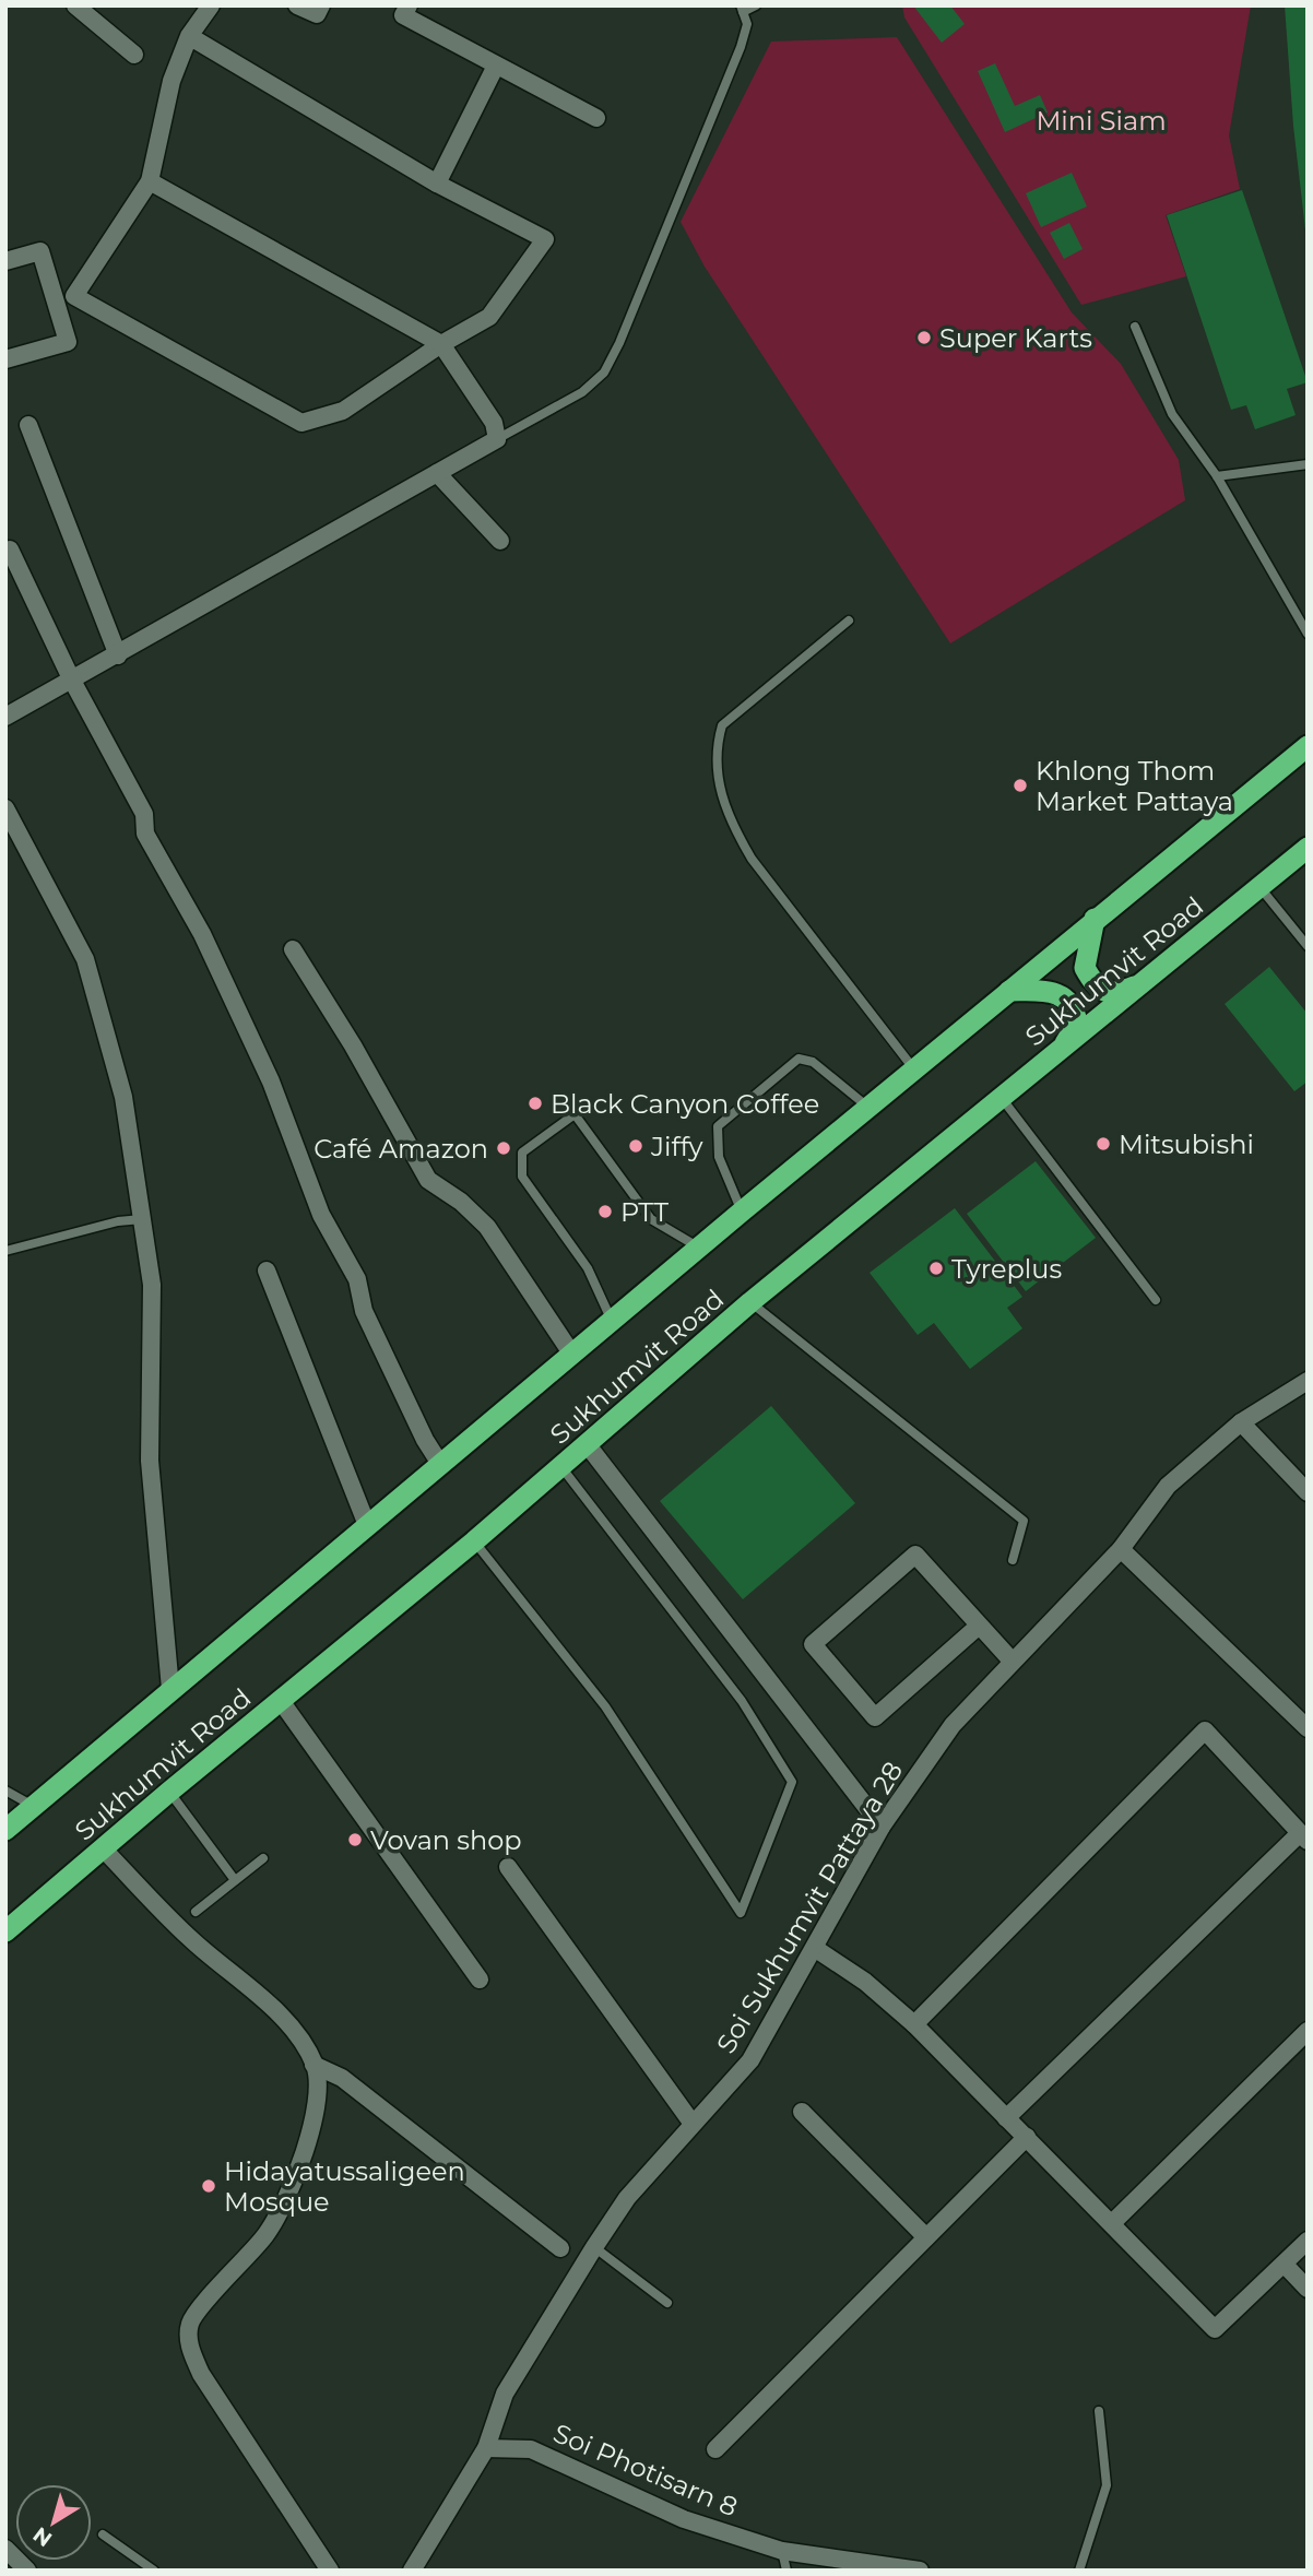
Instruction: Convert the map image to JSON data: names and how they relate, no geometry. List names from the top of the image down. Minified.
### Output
{"streets":{"highway":["Sukhumvit Road"],"street":["Soi Sukhumvit Pattaya 28","Soi Photisarn 8"]},"crossings":[["Soi Sukhumvit Pattaya 28","Soi Photisarn 8"]],"parks":["Mini Siam"],"places":["Super Karts","Khlong Thom Market Pattaya","Black Canyon Coffee","Mitsubishi","Jiffy","Café Amazon","PTT","Tyreplus","Vovan shop","Hidayatussaligeen Mosque"],"north":"bottom left"}
